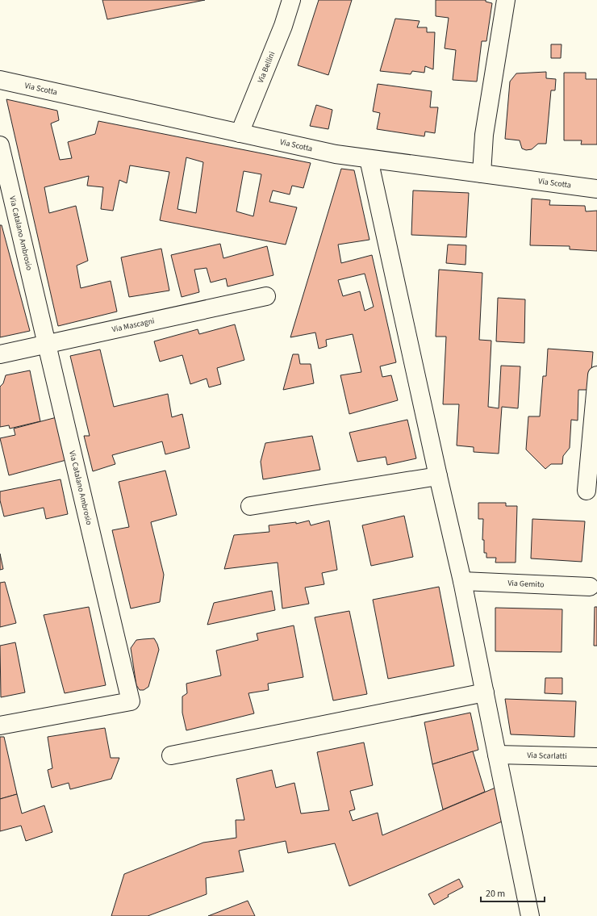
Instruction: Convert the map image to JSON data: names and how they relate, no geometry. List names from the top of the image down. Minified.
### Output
{"streets":{"street":["Via Bellini","Via Scotta","Via Catalano Ambrosio","Via Mascagni","Via Gemito","Via Scarlatti"]},"crossings":[["Via Bellini","Via Scotta"],["Via Catalano Ambrosio","Via Mascagni"]],"scale_bar":"20 m"}
